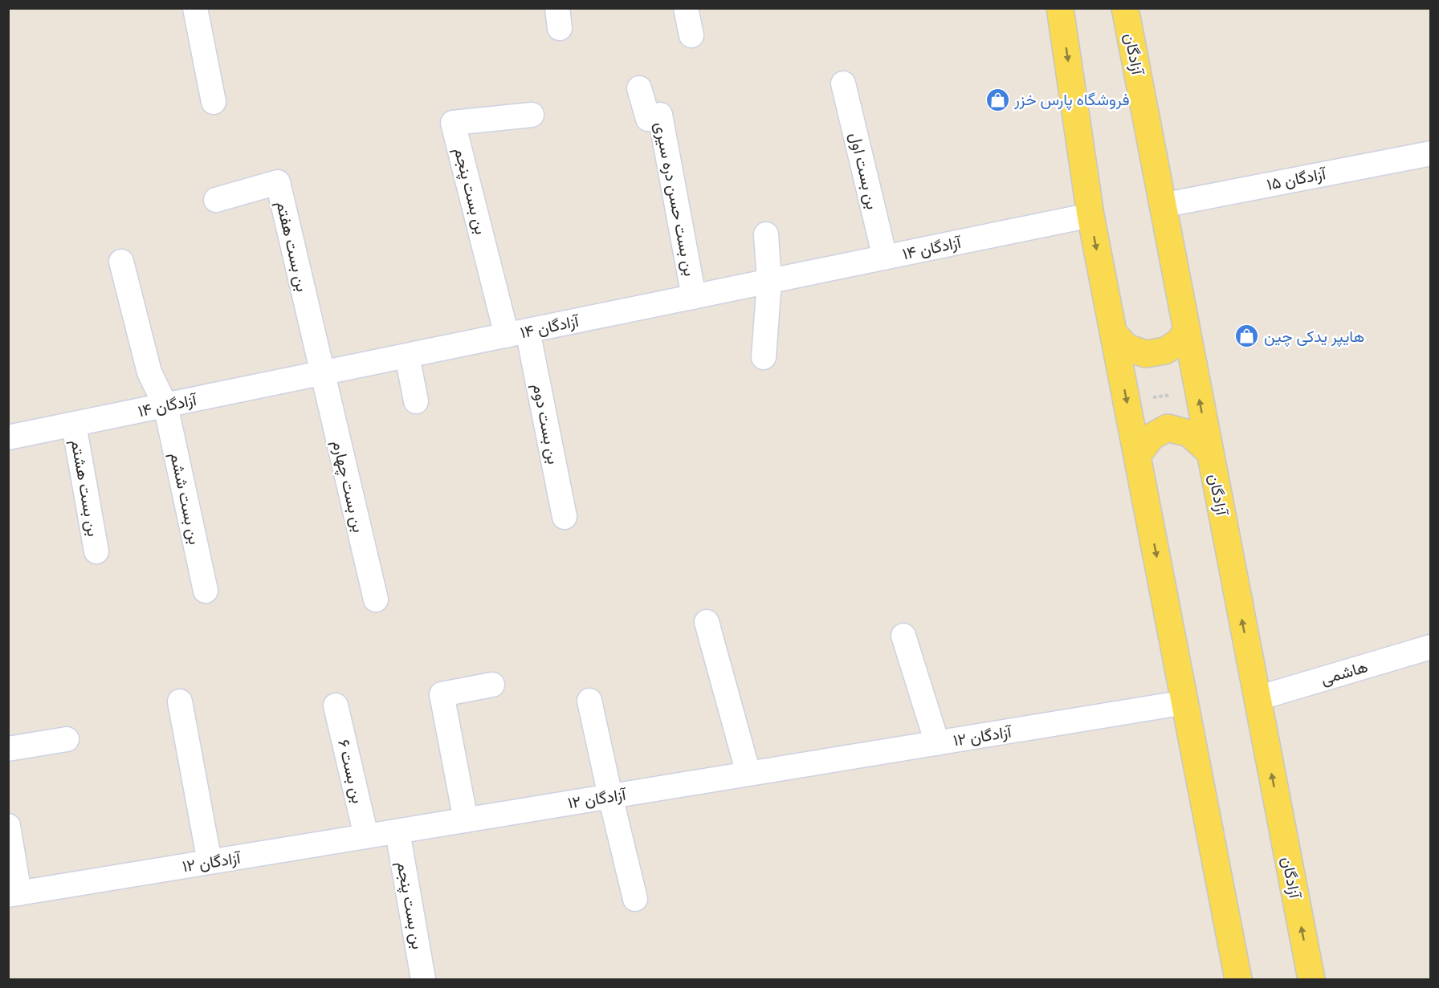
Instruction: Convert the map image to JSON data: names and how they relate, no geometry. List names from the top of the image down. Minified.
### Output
{"streets":{"main road":["آزادگان"],"street":["بن بست اول","۱۵ آزادگان","بن بست پنجم","بن بست حسن دره سیری","بن بست هفتم","۱۴ آزادگان","بن بست دوم","بن بست چهارم","بن بست هشتم","بن بست ششم","هاشمی","۱۲ آزادگان","بن بست ۶"]},"crossings":[["آزادگان","۱۵ آزادگان"],["آزادگان","هاشمی"],["بن بست اول","۱۴ آزادگان"],["بن بست پنجم","۱۴ آزادگان"],["بن بست پنجم","بن بست دوم"],["بن بست پنجم","۱۲ آزادگان"],["بن بست حسن دره سیری","۱۴ آزادگان"],["بن بست هفتم","۱۴ آزادگان"],["بن بست هفتم","بن بست چهارم"],["۱۴ آزادگان","بن بست دوم"],["۱۴ آزادگان","بن بست چهارم"],["۱۴ آزادگان","بن بست هشتم"],["۱۴ آزادگان","بن بست ششم"],["۱۲ آزادگان","بن بست ۶"]],"places":{"shop":["فروشگاه پارس خزر","هایپر یدکی چین"]}}
